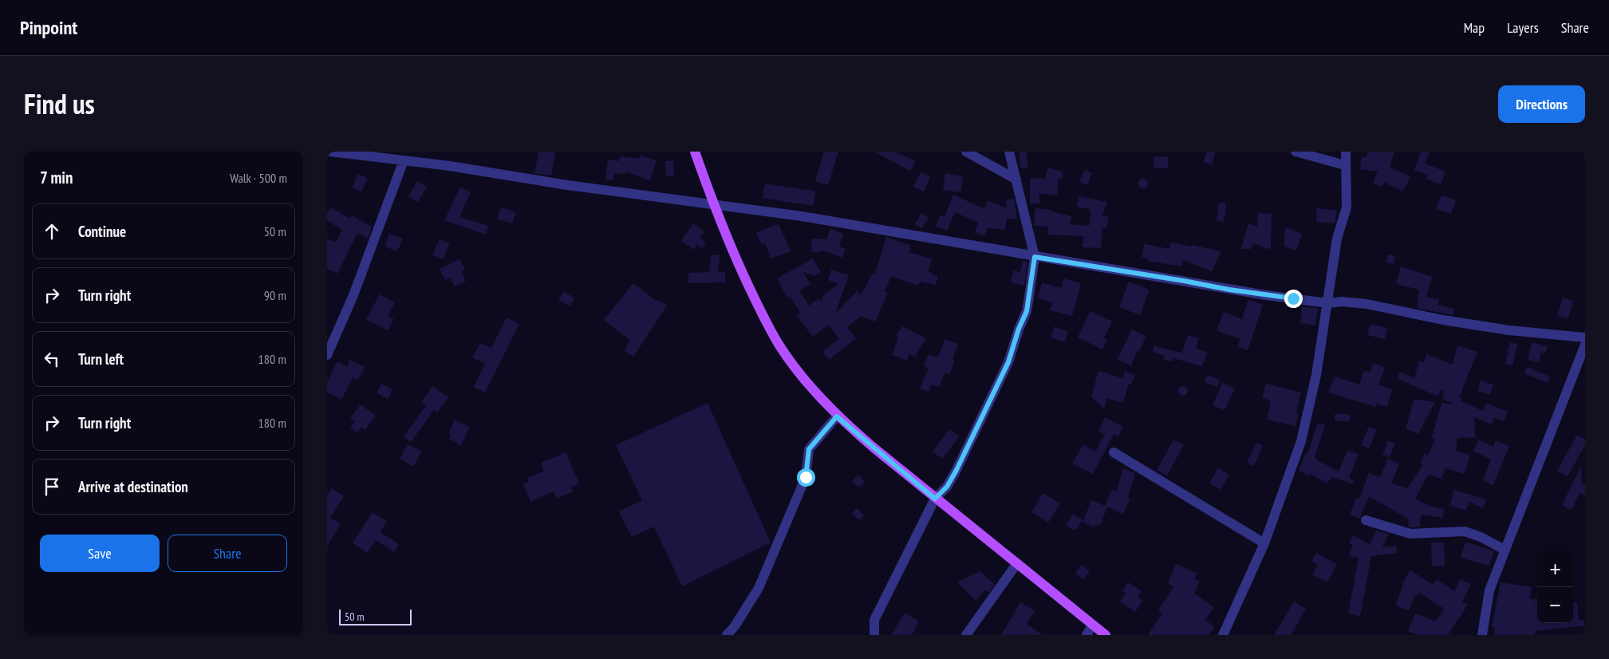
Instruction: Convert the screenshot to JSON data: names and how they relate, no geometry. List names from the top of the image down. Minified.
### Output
{"scale_bar":"50 m","page":{"header":"Pinpoint","nav":["Map","Layers","Share"],"title":"Find us","buttons":["Directions",["Save","Share"]],"heading":["7 min","Walk · 500 m"],"list":[["Continue","50 m"],["Turn right","90 m"],["Turn left","180 m"],["Turn right","180 m"],"Arrive at destination"],"map_buttons":["+","−"],"scale":"50 m"}}
